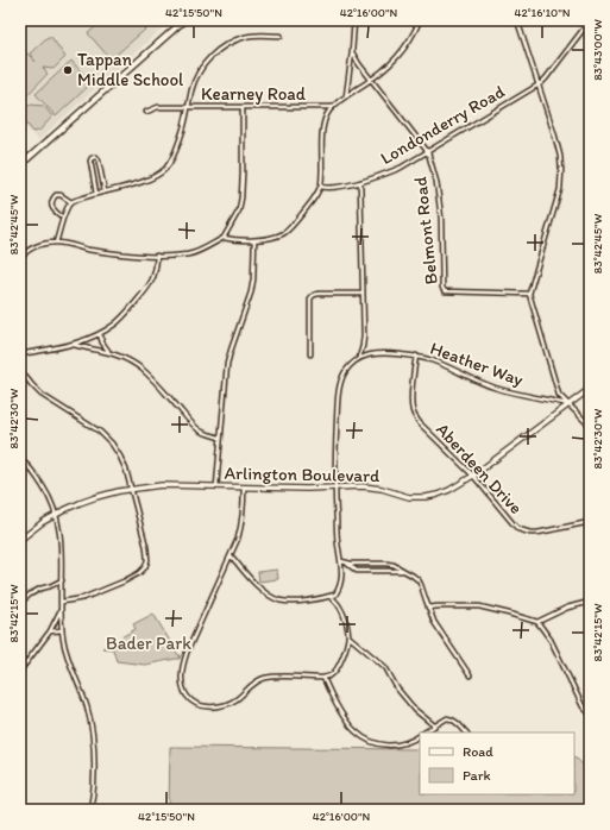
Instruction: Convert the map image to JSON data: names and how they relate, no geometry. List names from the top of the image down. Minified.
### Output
{"streets":{"street":["Kearney Road","Londonderry Road","Belmont Road","Heather Way","Aberdeen Drive","Arlington Boulevard"]},"crossings":[["Londonderry Road","Belmont Road"],["Heather Way","Aberdeen Drive"],["Heather Way","Arlington Boulevard"],["Aberdeen Drive","Arlington Boulevard"]],"parks":["Bader Park"],"places":["Tappan Middle School"],"legend":["Road","Park"],"coordinates":["42°15'50\"N","42°16'00\"N","42°16'10\"N","83°43'00\"W","83°42'45\"W","83°42'30\"W","83°42'15\"W"]}
